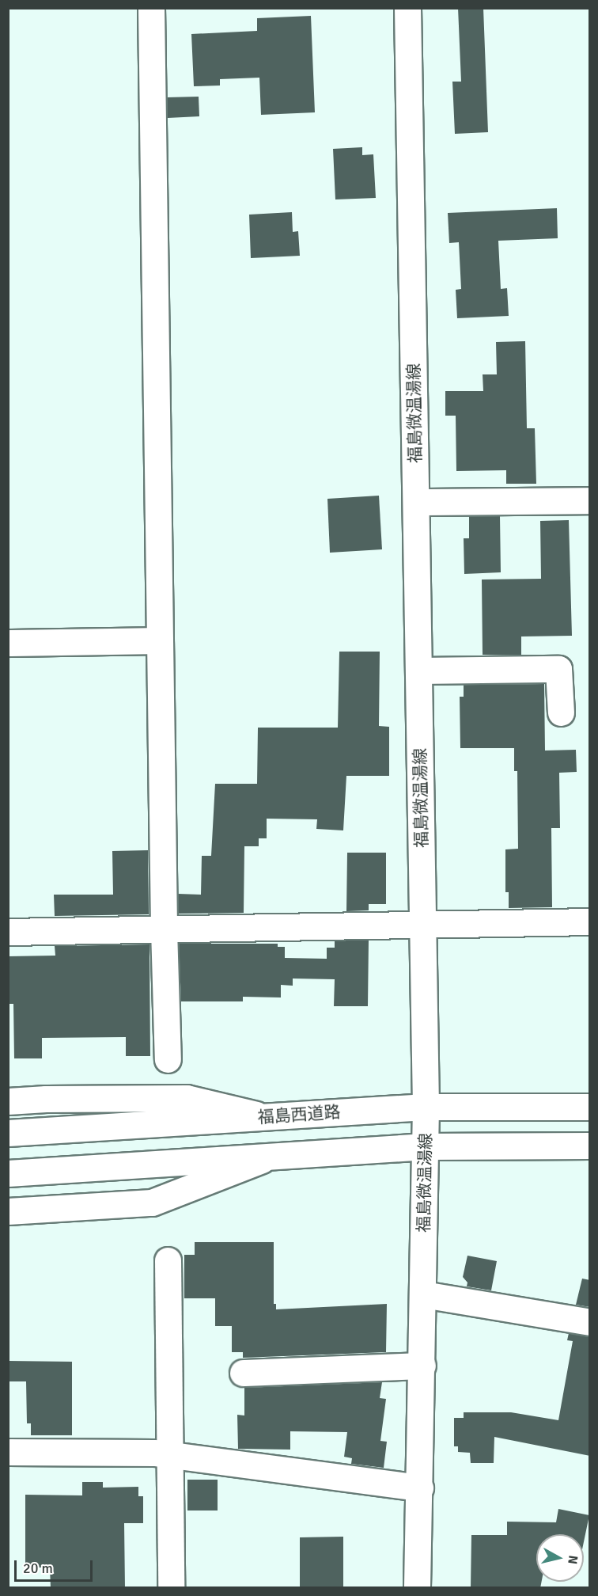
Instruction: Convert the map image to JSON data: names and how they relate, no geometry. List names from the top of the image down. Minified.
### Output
{"streets":{"main road":["福島微温湯線","福島西道路"]},"crossings":[["福島微温湯線","福島西道路"]],"scale_bar":"20 m","north":"right"}
